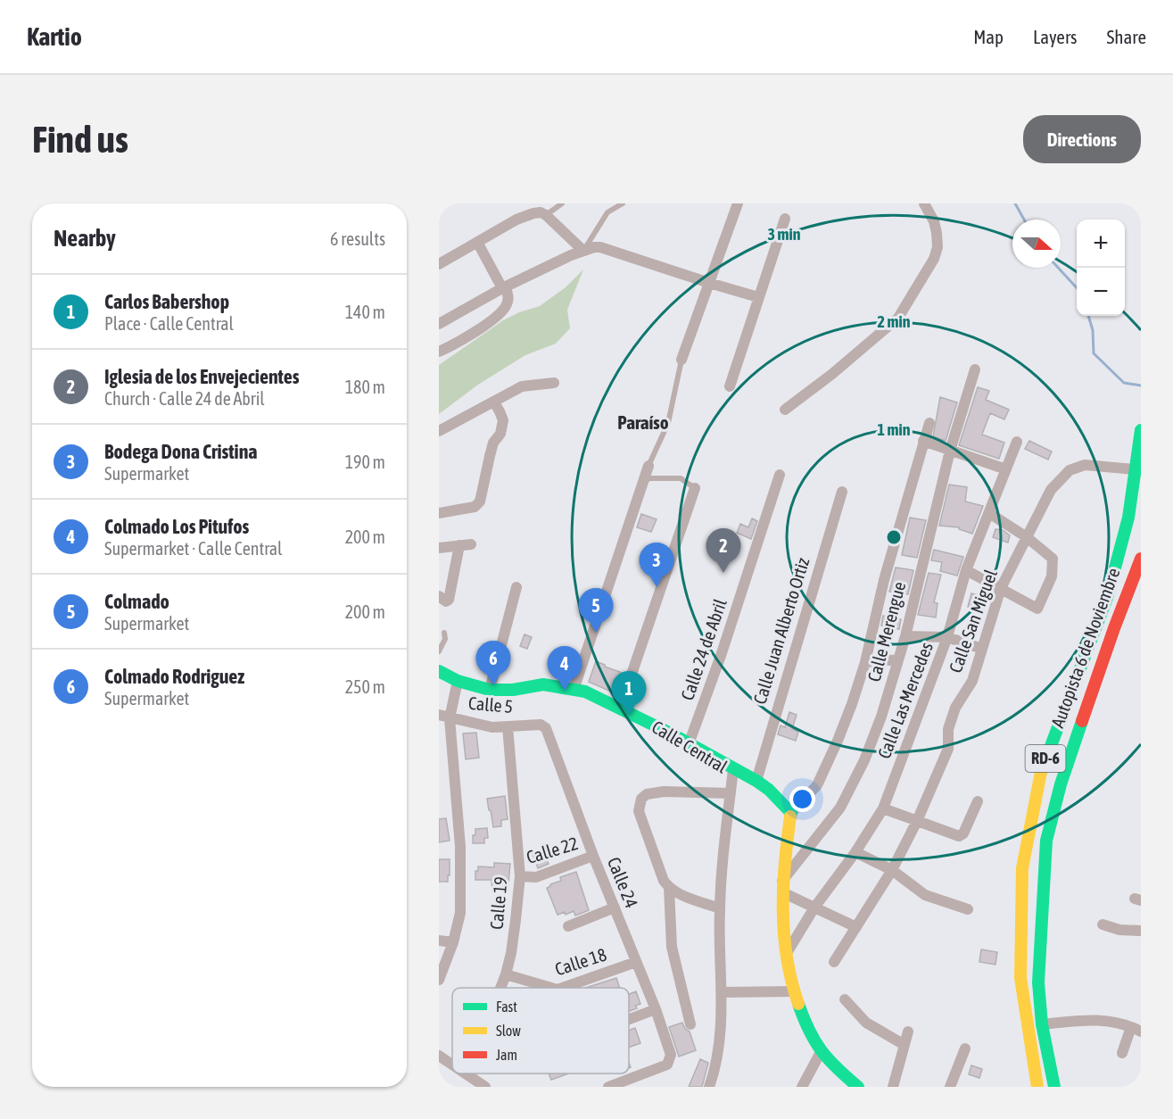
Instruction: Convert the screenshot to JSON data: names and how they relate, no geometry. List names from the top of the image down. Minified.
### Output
{"streets":{"main road":["Autopista 6 de Noviembre","Calle Central","RD-6"],"street":["Calle San Miguel","Calle Juan Alberto Ortiz","Calle Merengue","Calle 24 de Abril","Calle Las Mercedes","Calle 5","Calle 22","Calle 24","Calle 19","Calle 18"]},"crossings":[["Calle San Miguel","Autopista 6 de Noviembre"],["Calle 24 de Abril","Calle Central"],["Calle 5","Calle 24"],["Calle 5","Calle 19"],["Calle 22","Calle 24"],["Calle 22","Calle 19"],["Calle 24","Calle 18"],["Calle 19","Calle 18"]],"districts":["Paraíso"],"legend":["Fast","Slow","Jam"],"north":"right","page":{"header":"Kartio","nav":["Map","Layers","Share"],"buttons":"Directions","title":"Find us","heading":["Nearby","6 results"],"map_buttons":["+","−"],"list":[{"mark":"1","name":"Carlos Babershop","note":"Place · Calle Central","value":"140 m"},{"mark":"2","name":"Iglesia de los Envejecientes","note":"Church · Calle 24 de Abril","value":"180 m"},{"mark":"3","name":"Bodega Dona Cristina","note":"Supermarket","value":"190 m"},{"mark":"4","name":"Colmado Los Pitufos","note":"Supermarket · Calle Central","value":"200 m"},{"mark":"5","name":"Colmado","note":"Supermarket","value":"200 m"},{"mark":"6","name":"Colmado Rodriguez","note":"Supermarket","value":"250 m"}],"pins":["2","3","5","6","4","1"]},"rings":["3 min","2 min","1 min"]}
